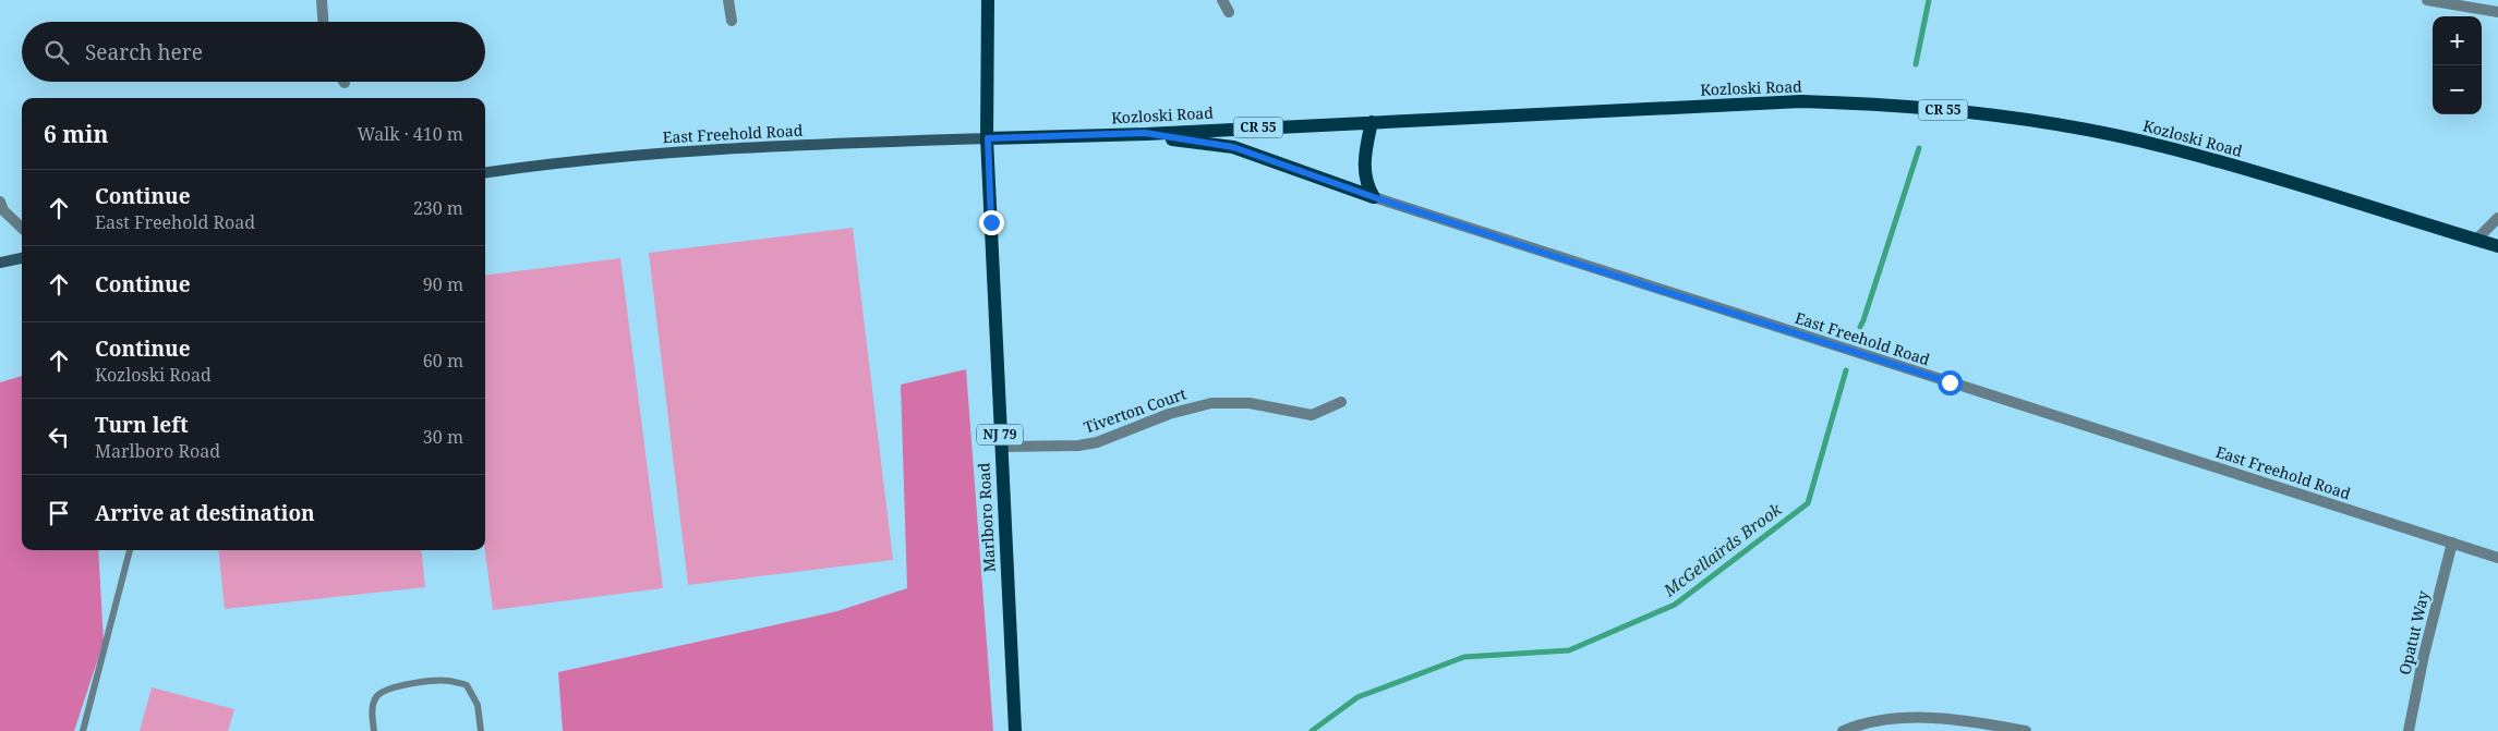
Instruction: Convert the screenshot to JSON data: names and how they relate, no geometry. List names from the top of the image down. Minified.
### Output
{"streets":{"main road":["Kozloski Road","CR 55","East Freehold Road","NJ 79","Marlboro Road"],"street":["Tiverton Court","Opatut Way"]},"crossings":[["Kozloski Road","East Freehold Road"],["Kozloski Road","NJ 79"],["Kozloski Road","Marlboro Road"],["East Freehold Road","NJ 79"],["East Freehold Road","Marlboro Road"],["East Freehold Road","Opatut Way"],["Tiverton Court","Marlboro Road"],["NJ 79","Marlboro Road"]],"water":["McGellairds Brook"],"page":{"map_buttons":["+","−"],"search":"Search here","heading":["6 min","Walk · 410 m"],"list":[["Continue","East Freehold Road","230 m"],["Continue","90 m"],["Continue","Kozloski Road","60 m"],["Turn left","Marlboro Road","30 m"],"Arrive at destination"]}}
